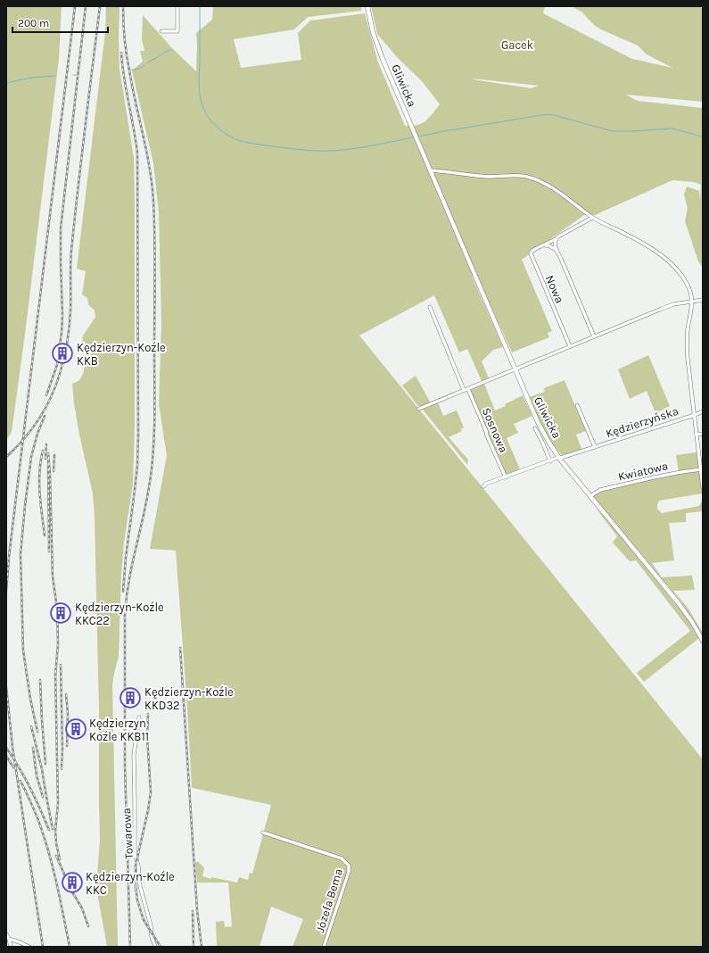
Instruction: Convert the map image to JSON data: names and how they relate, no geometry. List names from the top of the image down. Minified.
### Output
{"streets":{"main road":["Gliwicka"],"street":["Nowa","Kędzierzyńska","Sosnowa","Kwiatowa","Towarowa","Józefa Bema"]},"crossings":[["Gliwicka","Kędzierzyńska"],["Gliwicka","Kwiatowa"],["Kędzierzyńska","Sosnowa"]],"parks":["Gacek"],"places":{"building":["Kędzierzyn-Koźle KKB","Kędzierzyn-Koźle KKC22","Kędzierzyn-Koźle KKD32","Kędzierzyn Koźle KKB11","Kędzierzyn-Koźle KKC"]},"scale_bar":"200 m"}
